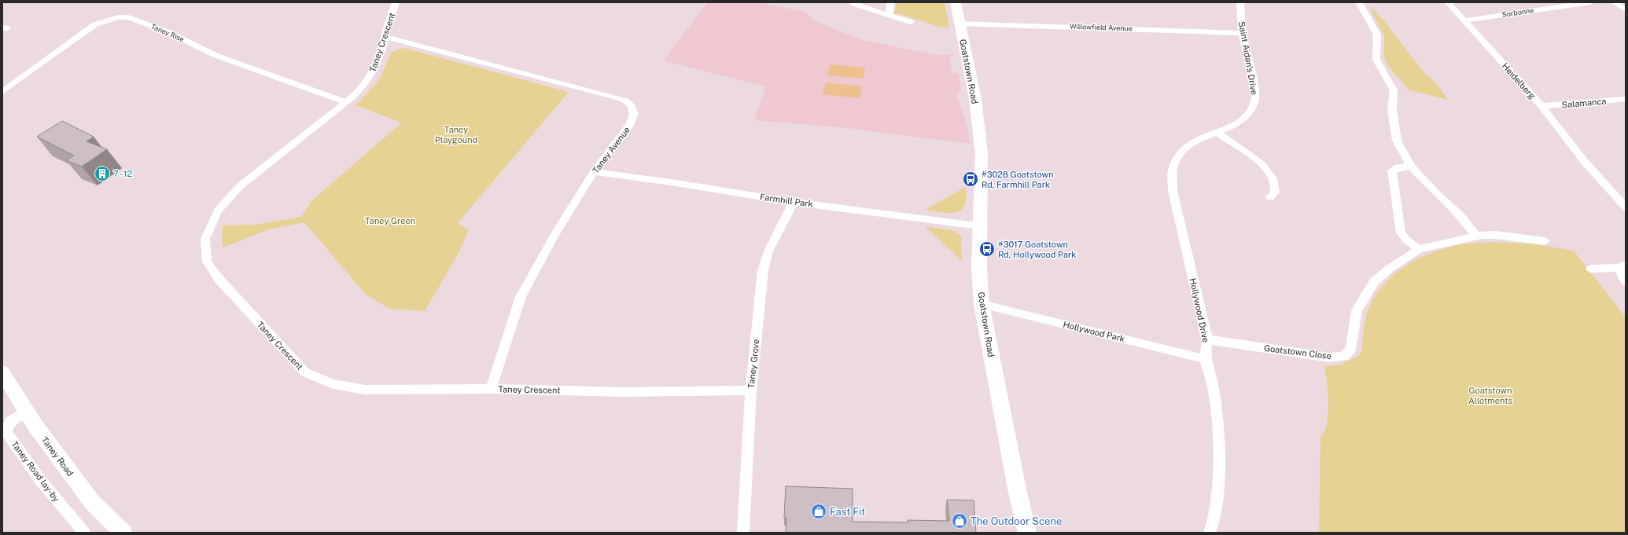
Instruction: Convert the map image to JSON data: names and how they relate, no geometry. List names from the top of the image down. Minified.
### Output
{"streets":{"main road":["Goatstown Road","Taney Road"],"street":["Sorbonne","Willowfield Avenue","Taney Rise","Taney Crescent","Saint Aidan's Drive","Heidelberg","Salamanca","Taney Avenue","Farmhill Park","Hollywood Drive","Hollywood Park","Goatstown Close","Taney Grove","Taney Road lay-by"]},"crossings":[["Sorbonne","Heidelberg"],["Willowfield Avenue","Saint Aidan's Drive"],["Willowfield Avenue","Goatstown Road"],["Taney Rise","Taney Crescent"],["Taney Crescent","Taney Avenue"],["Taney Crescent","Taney Grove"],["Saint Aidan's Drive","Hollywood Drive"],["Goatstown Road","Farmhill Park"],["Goatstown Road","Hollywood Park"],["Heidelberg","Salamanca"],["Taney Avenue","Farmhill Park"],["Farmhill Park","Taney Grove"],["Hollywood Drive","Hollywood Park"],["Hollywood Drive","Goatstown Close"],["Taney Road","Taney Road lay-by"]],"parks":["Taney Playgound","Taney Green","Goatstown Allotments"],"places":{"building":["7 - 12"],"bus stop":["#3028 Goatstown Rd, Farmhill Park","#3017 Goatstown Rd, Hollywood Park"],"shop":["Fast Fit","The Outdoor Scene"]}}
